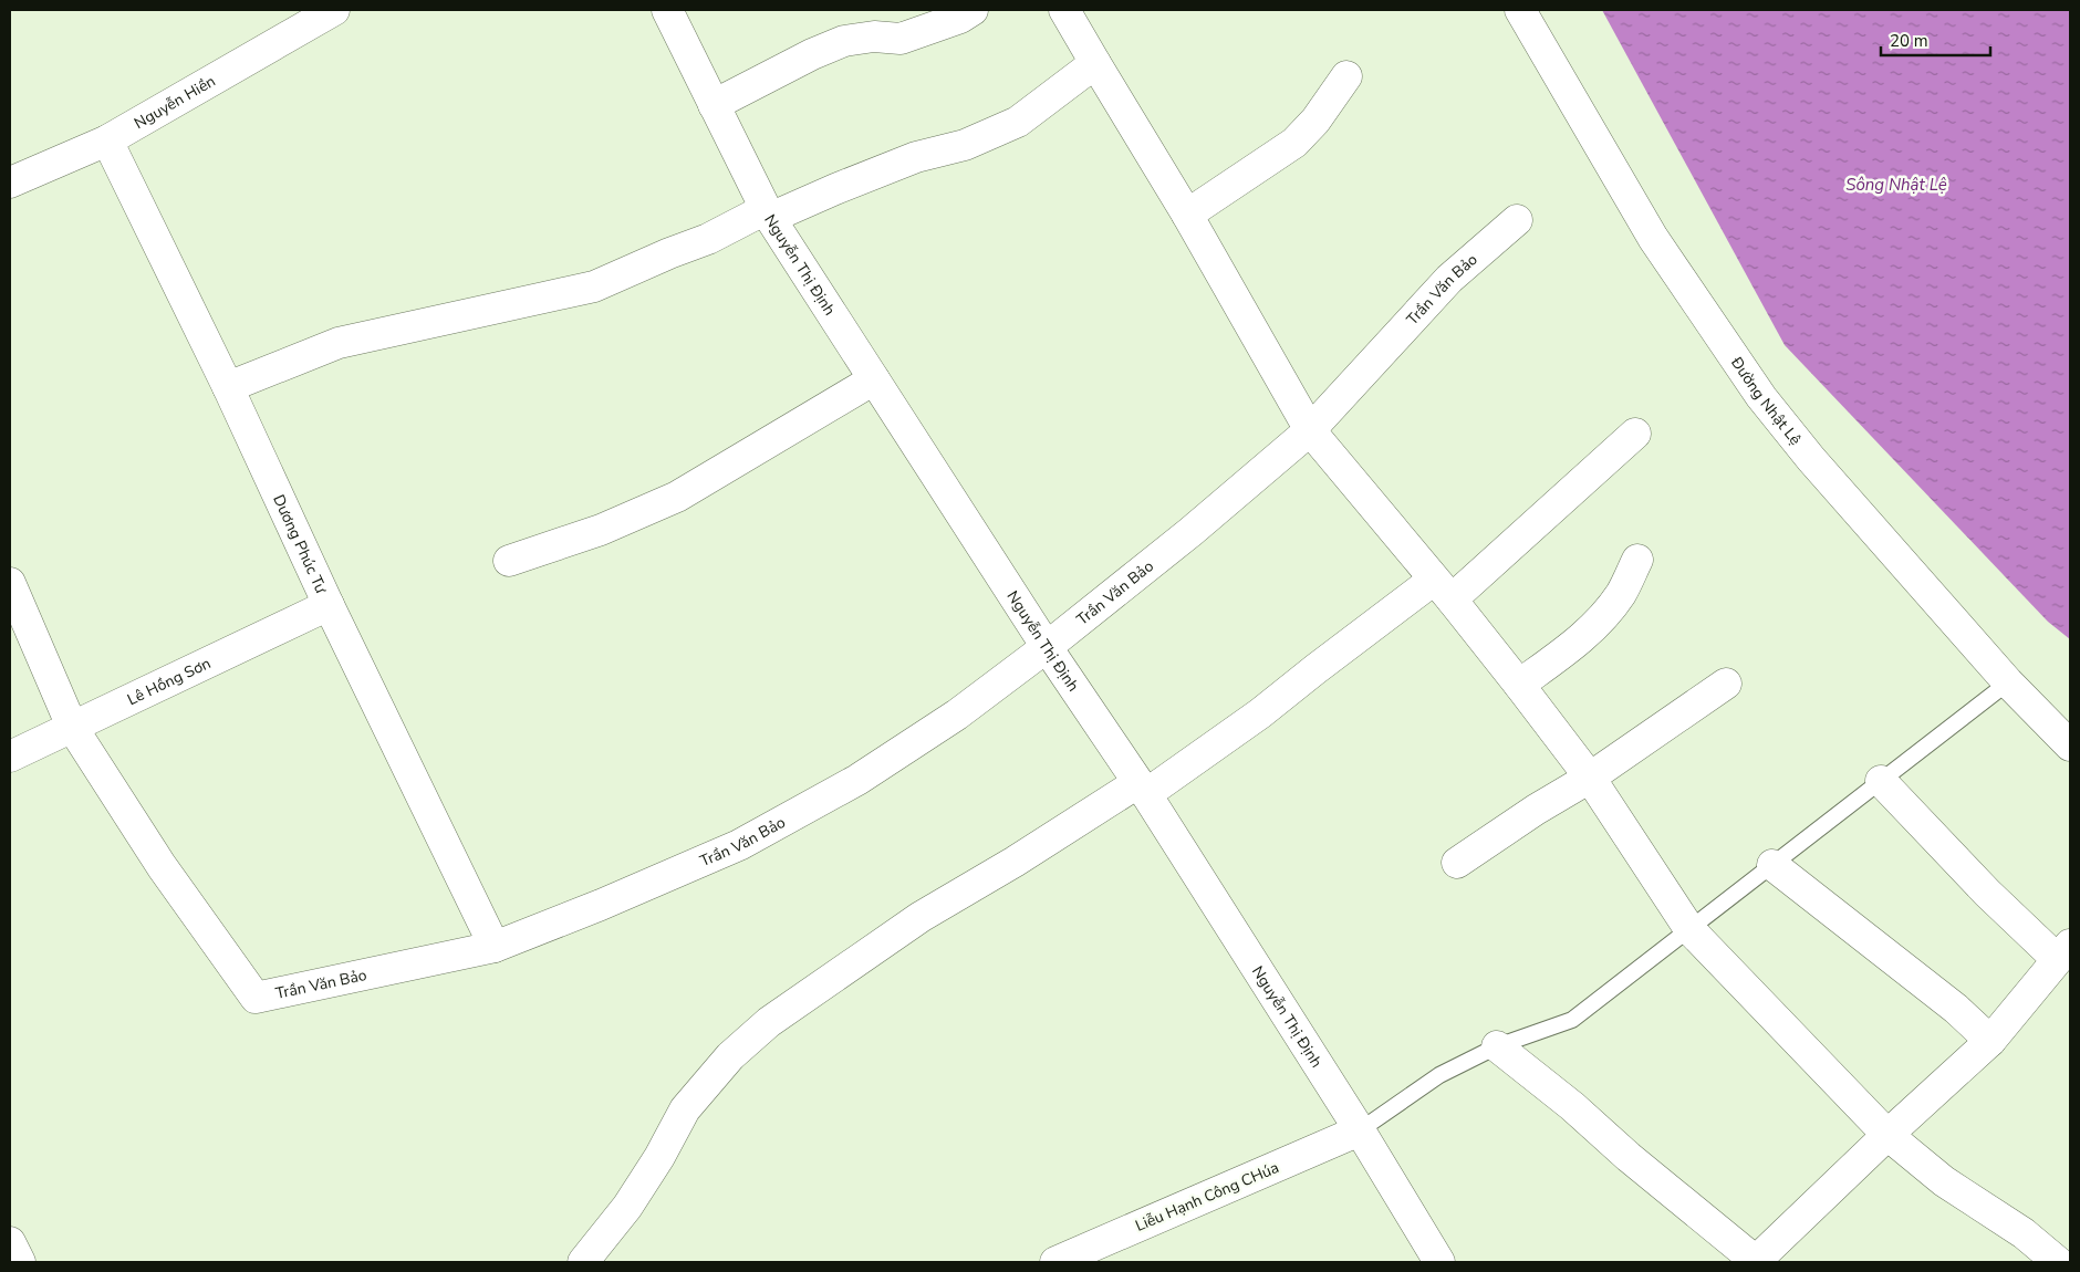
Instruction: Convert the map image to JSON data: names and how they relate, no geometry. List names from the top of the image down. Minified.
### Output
{"streets":{"street":["Nguyễn Hiền","Nguyễn Thị Định","Trần Văn Bảo","Đường Nhật Lệ","Dương Phúc Tư","Lê Hồng Sơn","Liễu Hạnh Công CHúa"]},"crossings":[["Nguyễn Hiền","Dương Phúc Tư"],["Nguyễn Thị Định","Trần Văn Bảo"],["Nguyễn Thị Định","Liễu Hạnh Công CHúa"],["Trần Văn Bảo","Dương Phúc Tư"],["Trần Văn Bảo","Lê Hồng Sơn"],["Dương Phúc Tư","Lê Hồng Sơn"]],"water":["Sông Nhật Lệ"],"scale_bar":"20 m"}
